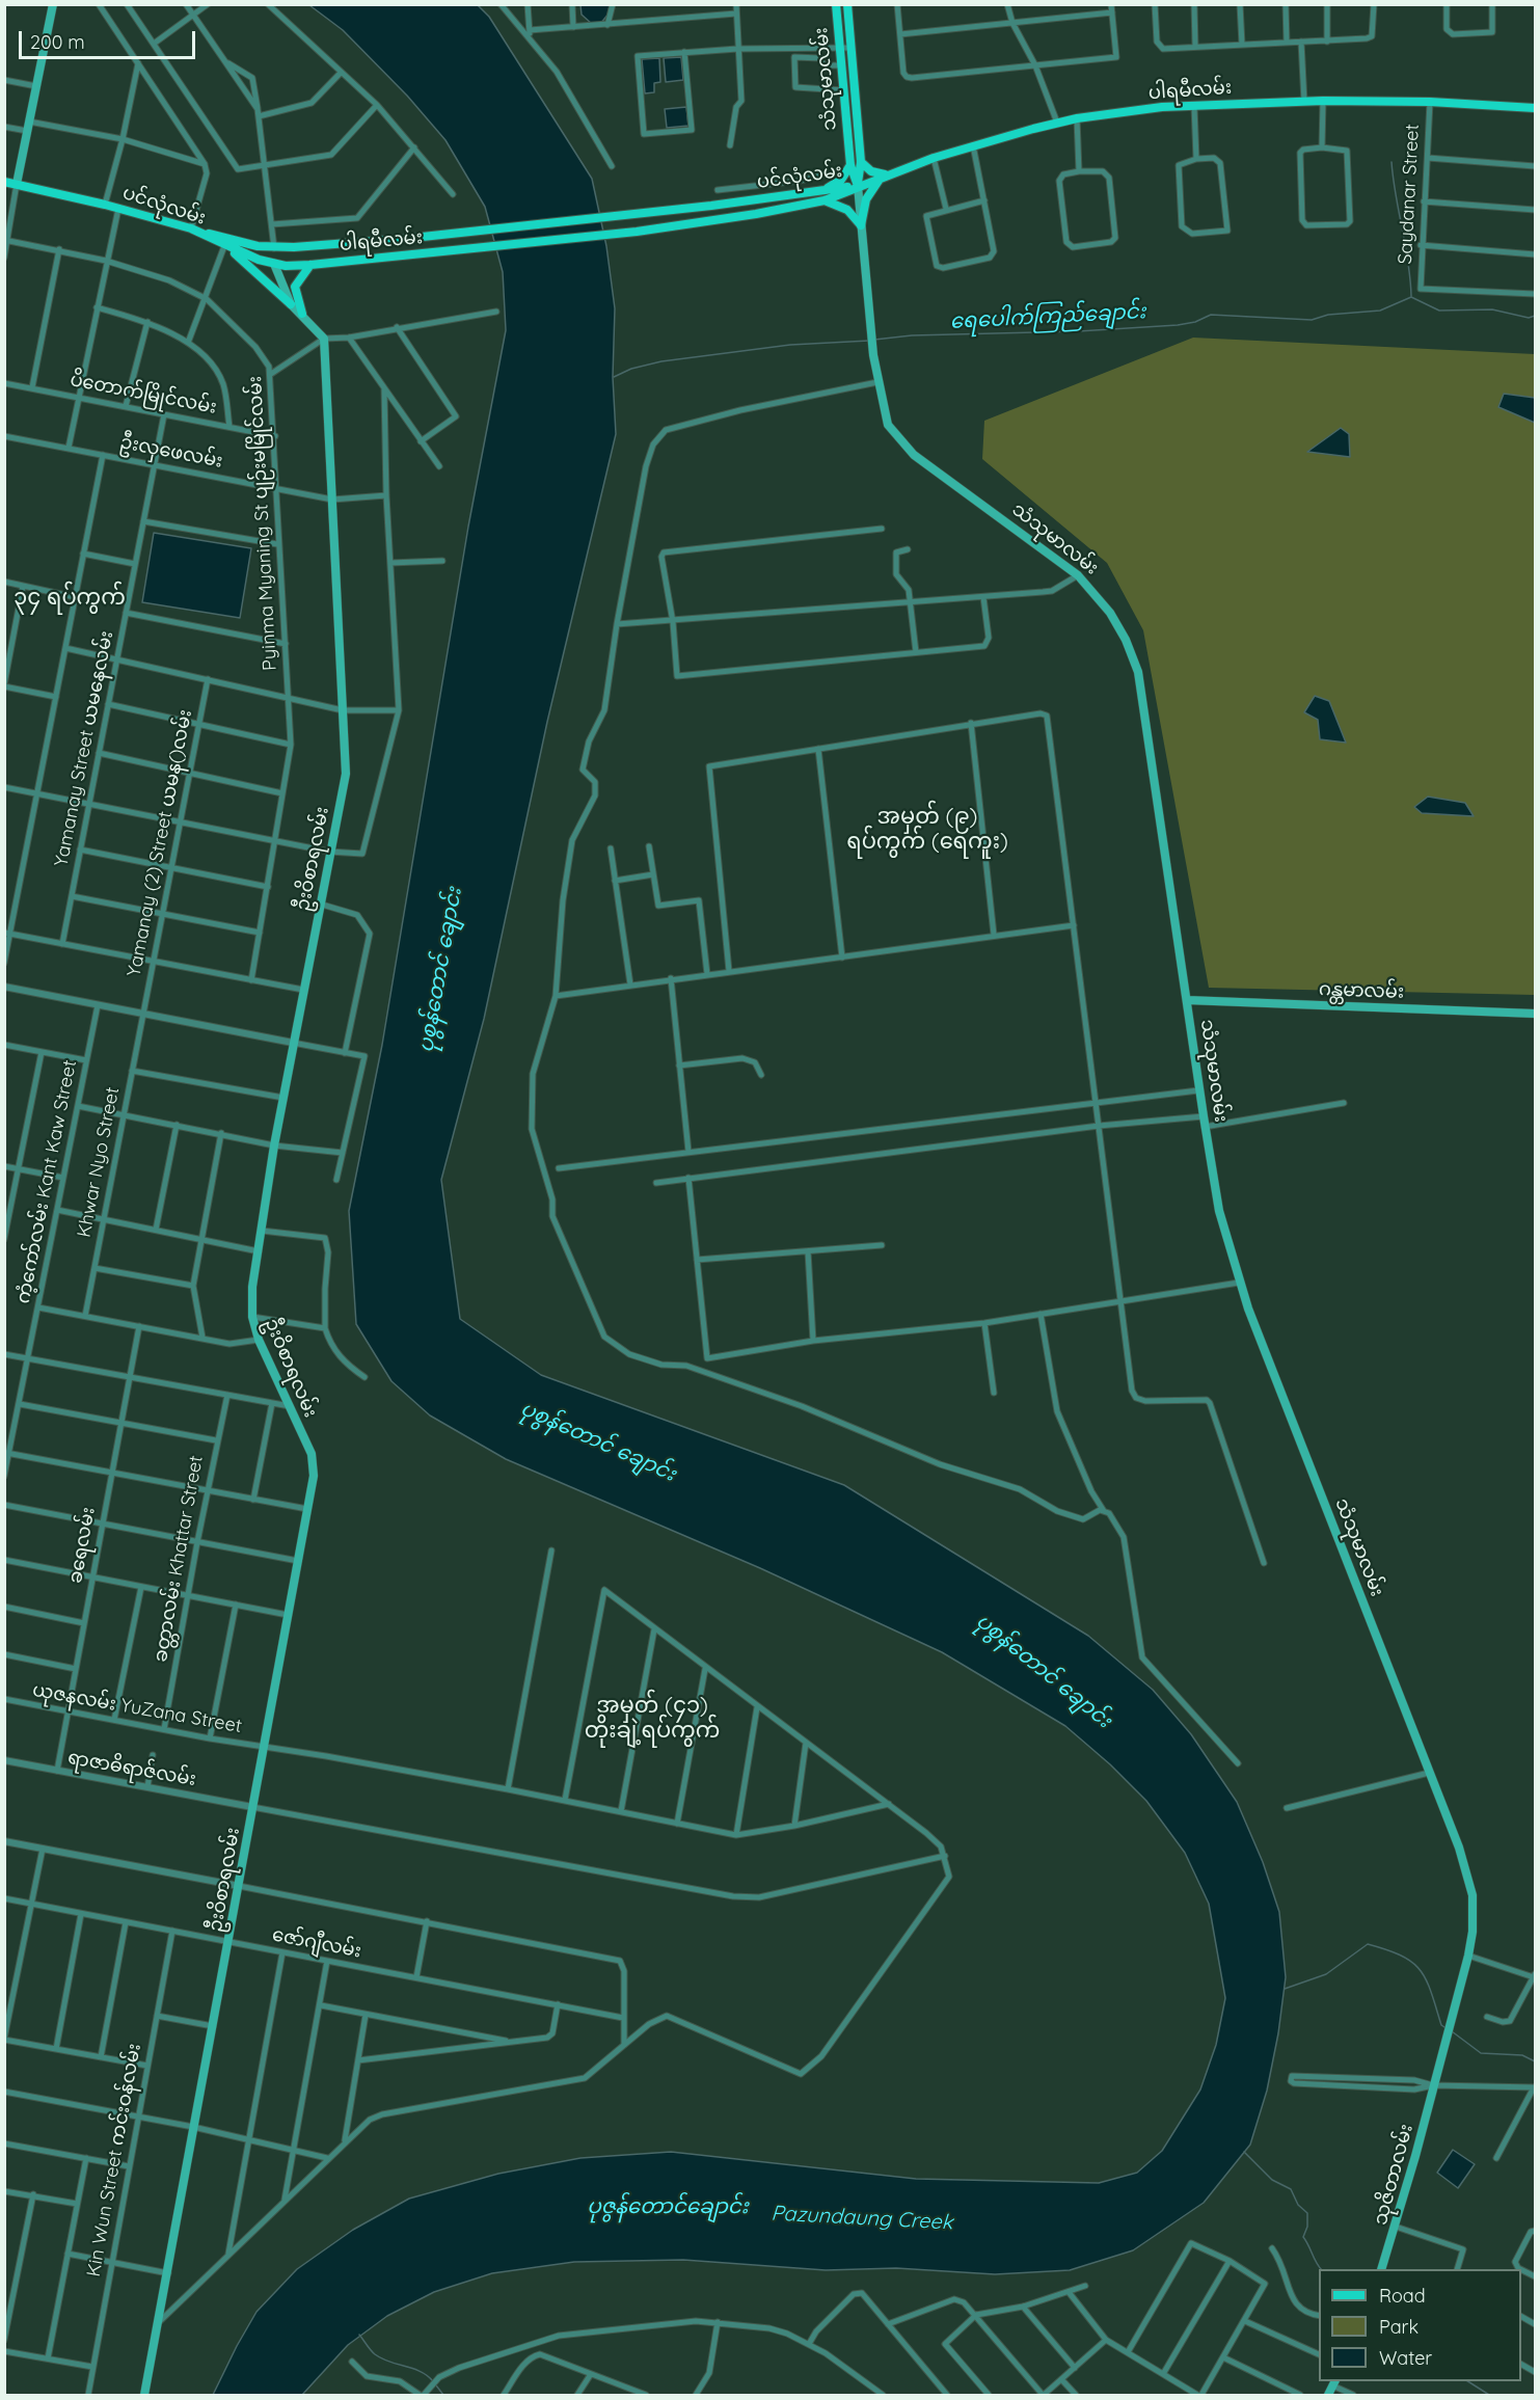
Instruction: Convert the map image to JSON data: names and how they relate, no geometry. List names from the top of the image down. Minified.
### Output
{"streets":{"main road":["သံသုမာလမ်း","ပါရမီလမ်း","ပင်လုံလမ်း","ဦးဝိစာရလမ်း","ဂန္တမာလမ်း","သုဇိတာလမ်း"],"street":["Saydanar Street","ပိတောက်မြိုင်လမ်း","ဦးလှဖေလမ်း","Pyinma Myaning St ပျဉ်းမမြိုင်လမ်း","Yamanay Street ယမနေလမ်း","Yamanay (2) Street ယမန()လမ်း","Khwar Nyo Street","ကံ့ကော်လမ်း Kant Kaw Street","ခရေလမ်း","ခတ္တာလမ်း Khattar Street","ယုဇနလမ်း YuZana Street","ရာဇာဓိရာဇ်လမ်း","ဇော်ဂျီလမ်း","Kin Wun Street ကင်းဝန်လမ်း"]},"crossings":[["သံသုမာလမ်း","ပါရမီလမ်း"],["သံသုမာလမ်း","ပင်လုံလမ်း"],["သံသုမာလမ်း","ဂန္တမာလမ်း"],["သံသုမာလမ်း","သုဇိတာလမ်း"],["ပါရမီလမ်း","ပင်လုံလမ်း"],["ပါရမီလမ်း","Saydanar Street"],["ပိတောက်မြိုင်လမ်း","Pyinma Myaning St ပျဉ်းမမြိုင်လမ်း"],["ပိတောက်မြိုင်လမ်း","Yamanay Street ယမနေလမ်း"],["ဦးလှဖေလမ်း","Pyinma Myaning St ပျဉ်းမမြိုင်လမ်း"],["ဦးလှဖေလမ်း","Yamanay Street ယမနေလမ်း"],["ဦးလှဖေလမ်း","ဦးဝိစာရလမ်း"],["Yamanay (2) Street ယမန()လမ်း","Khwar Nyo Street"],["ဦးဝိစာရလမ်း","ယုဇနလမ်း YuZana Street"],["ဦးဝိစာရလမ်း","ရာဇာဓိရာဇ်လမ်း"],["ဦးဝိစာရလမ်း","ဇော်ဂျီလမ်း"],["ခရေလမ်း","ယုဇနလမ်း YuZana Street"],["ခရေလမ်း","ရာဇာဓိရာဇ်လမ်း"],["ခတ္တာလမ်း Khattar Street","ယုဇနလမ်း YuZana Street"],["ဇော်ဂျီလမ်း","Kin Wun Street ကင်းဝန်လမ်း"]],"districts":["၃၄ ရပ်ကွက်","အမှတ် (၉) ရပ်ကွက် (ရေကူး)","အမှတ် (၄၁) တိုးချဲ့ရပ်ကွက်"],"water":["ရေပေါက်ကြည်ချောင်း","ပုစွန်တောင် ချောင်း","ပုဇွန်တောင်ချောင်း","Pazundaung Creek"],"legend":["Road","Park","Water"],"scale_bar":"200 m"}
